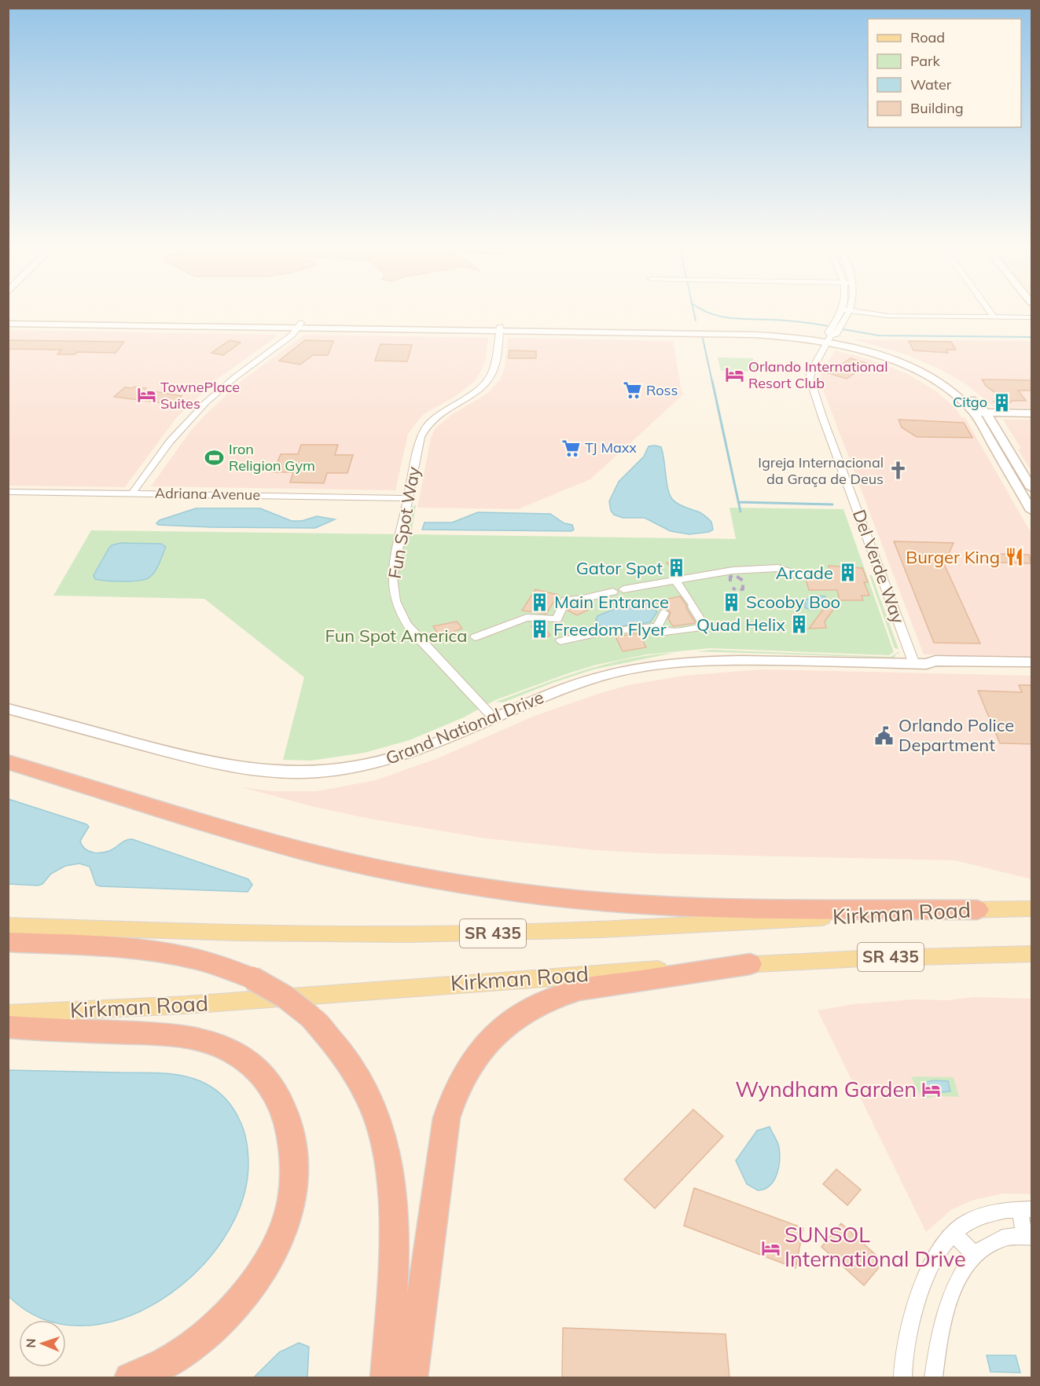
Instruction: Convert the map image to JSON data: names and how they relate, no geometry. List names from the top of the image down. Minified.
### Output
{"streets":{"main road":["Kirkman Road","SR 435"],"street":["Adriana Avenue","Fun Spot Way","Del Verde Way","Grand National Drive"]},"crossings":[["Adriana Avenue","Fun Spot Way"],["Fun Spot Way","Grand National Drive"],["Del Verde Way","Grand National Drive"]],"parks":["Fun Spot America"],"places":{"hotel":["Orlando International Resort Club","TownePlace Suites","Wyndham Garden","SUNSOL International Drive"],"supermarket":["Ross","TJ Maxx"],"building":["Citgo","Gator Spot","Arcade","Main Entrance","Scooby Boo","Quad Helix","Freedom Flyer"],"sports":["Iron Religion Gym"],"church":["Igreja Internacional da Graça de Deus"],"restaurant":["Burger King"],"public building":["Orlando Police Department"]},"legend":["Road","Park","Water","Building"],"north":"left"}
